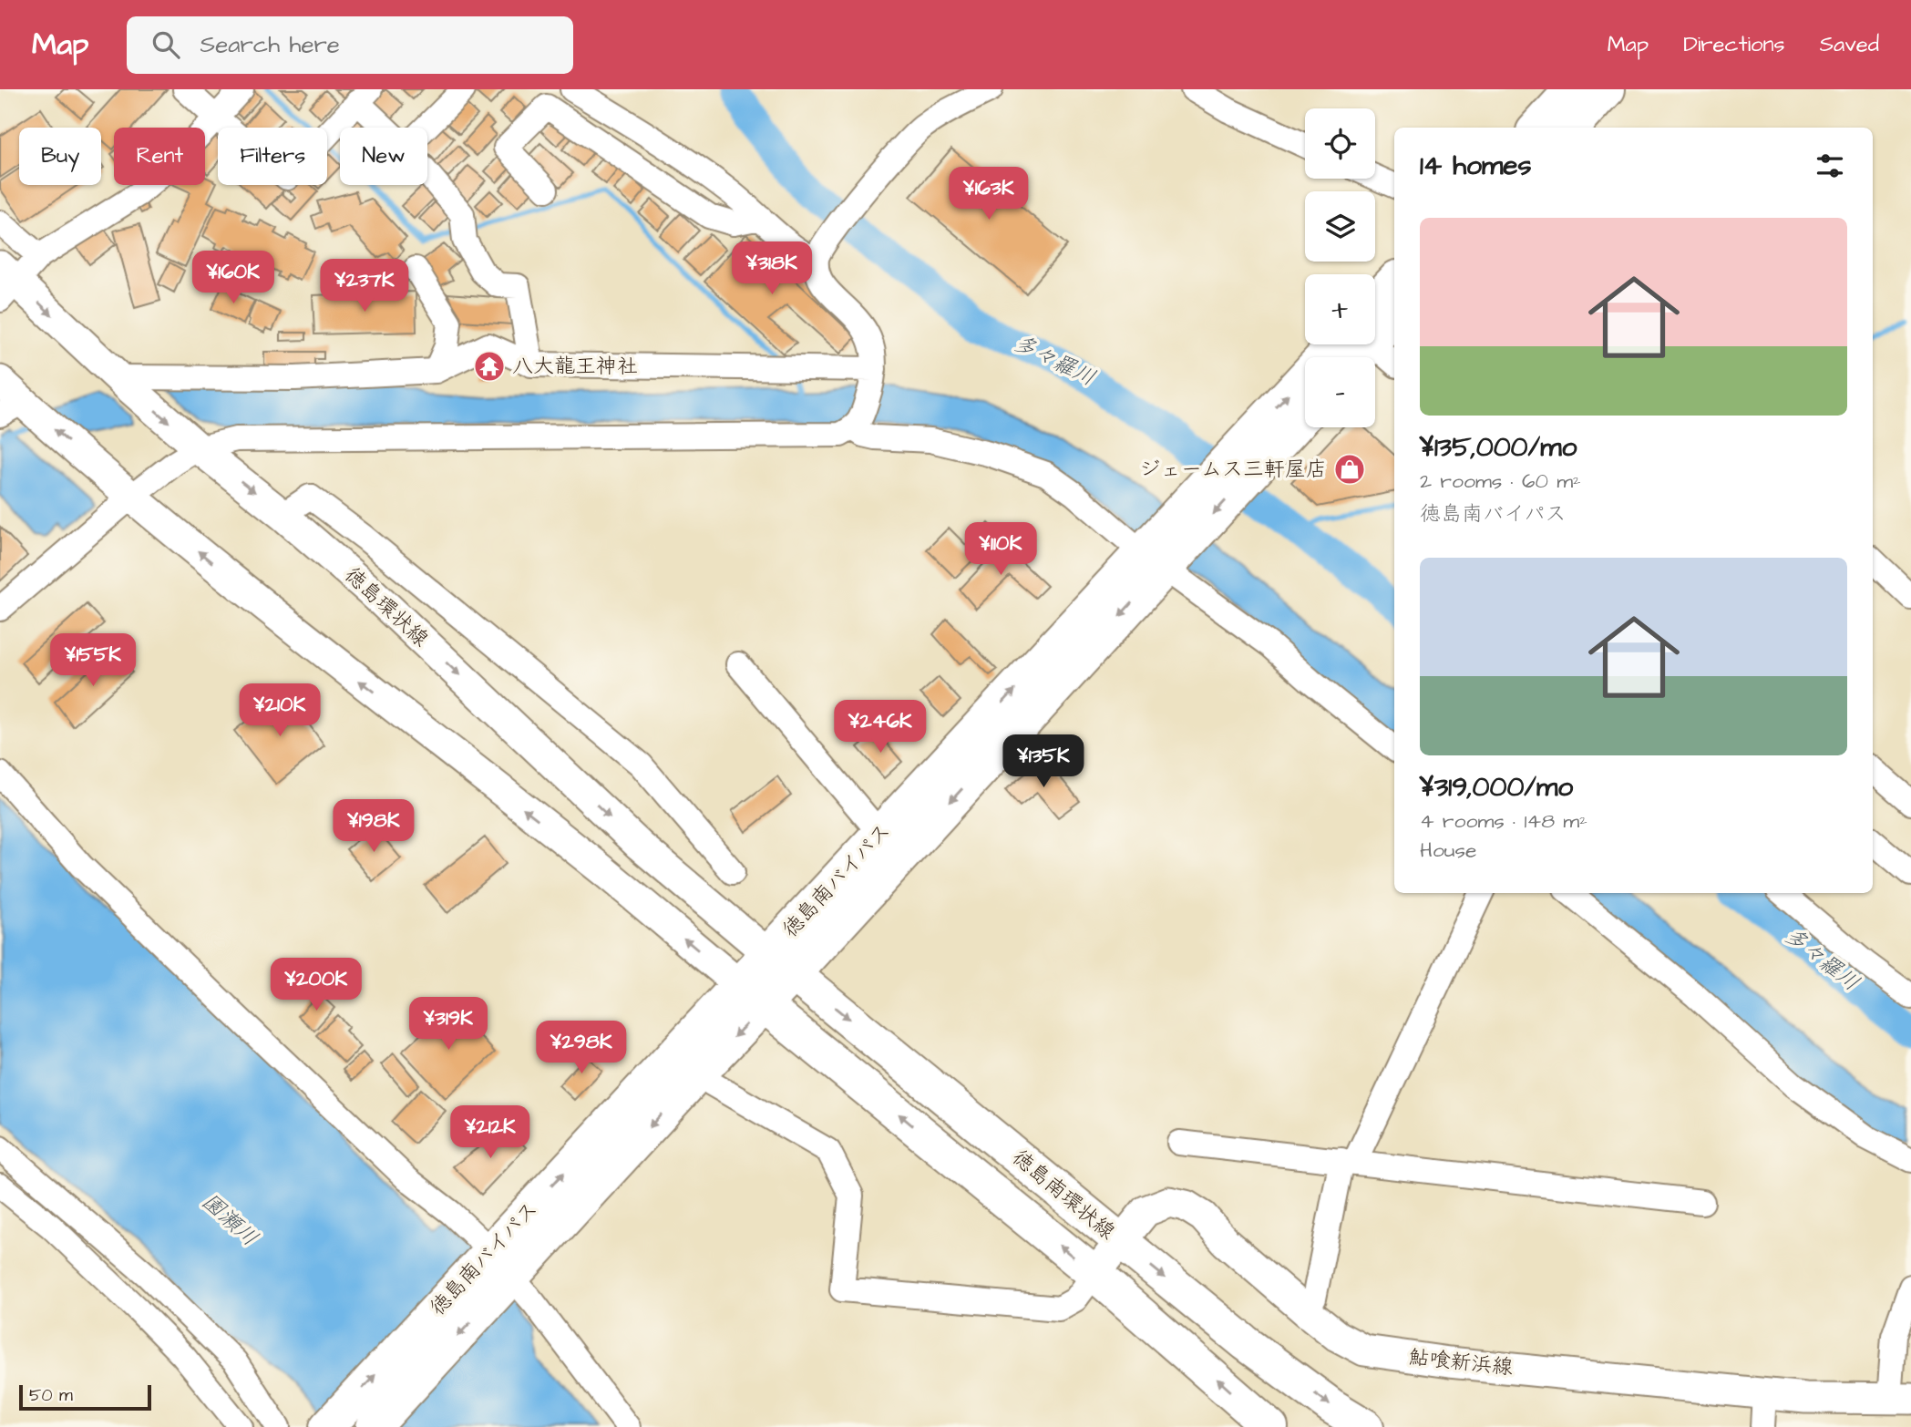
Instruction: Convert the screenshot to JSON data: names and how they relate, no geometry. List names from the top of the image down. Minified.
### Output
{"streets":{"highway":["徳島南バイパス","徳島南環状線"],"main road":["徳島環状線","鮎喰新浜線"]},"crossings":[["徳島環状線","徳島南バイパス"],["徳島環状線","徳島南環状線"],["徳島南バイパス","徳島南環状線"],["徳島南環状線","鮎喰新浜線"]],"water":["多々羅川","園瀬川"],"places":{"temple":["八大龍王神社"],"shop":["ジェームス三軒屋店"]},"scale_bar":"50 m","page":{"header":"Map","search":"Search here","nav":["Map","Directions","Saved"],"map_buttons":["+","−"],"chip":["Buy","Rent","Filters","New"],"heading":"14 homes","price":["¥163K","¥318K","¥160K","¥237K","¥110K","¥155K","¥210K","¥246K","¥135K","¥198K","¥200K","¥319K","¥298K","¥212K"],"list":[{"name":"¥135,000/mo","note":"2 rooms · 60 m² · 徳島南バイパス"},{"name":"¥319,000/mo","note":"4 rooms · 148 m² · House"}],"scale":"50 m"}}
